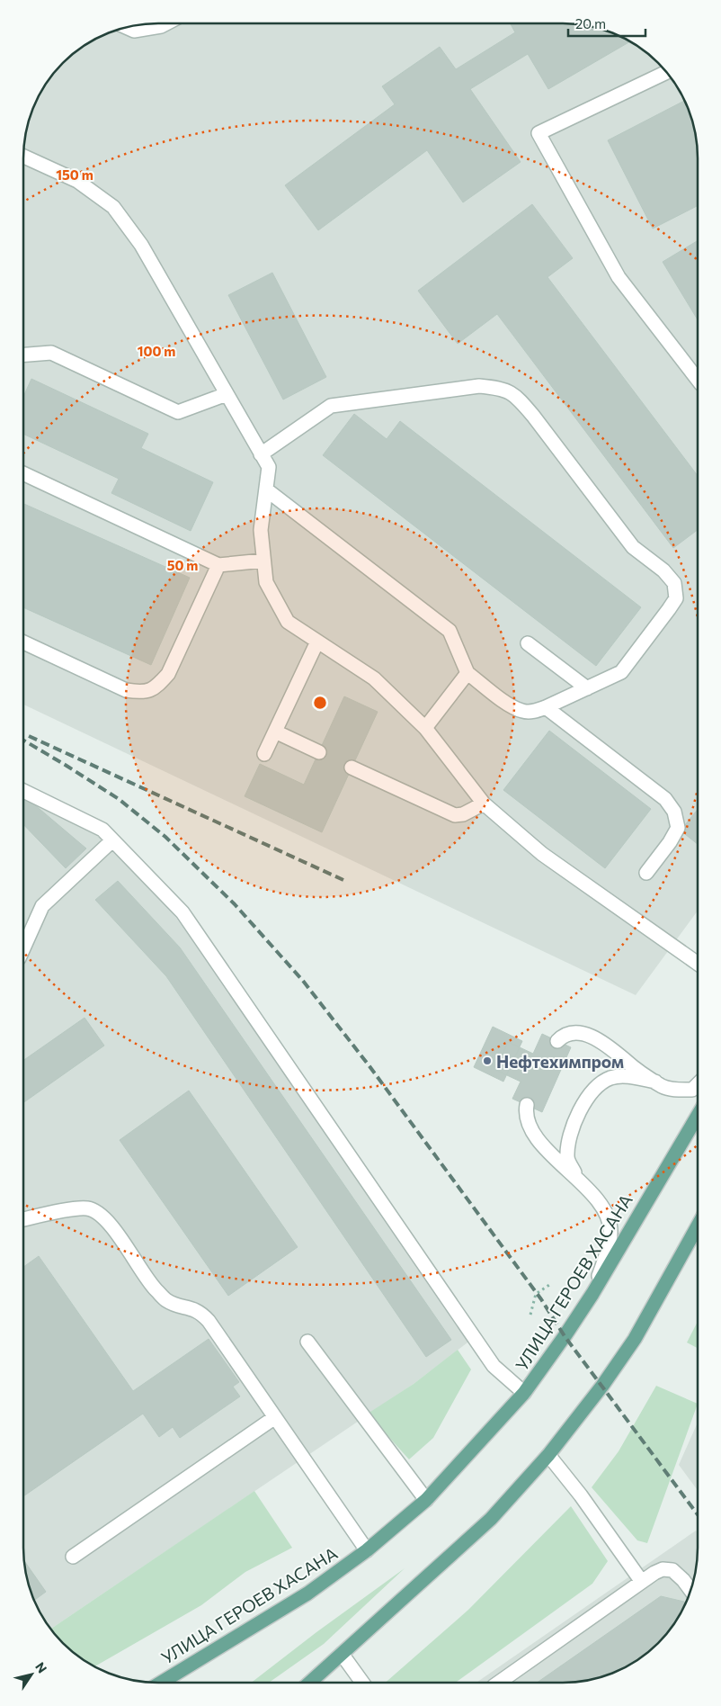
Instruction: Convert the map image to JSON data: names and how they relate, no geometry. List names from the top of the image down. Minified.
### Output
{"streets":{"main road":["УЛИЦА ГЕРОЕВ ХАСАНА"]},"places":["Нефтехимпром"],"scale_bar":"20 m","north":"top right","rings":["150 m","100 m","50 m"]}
